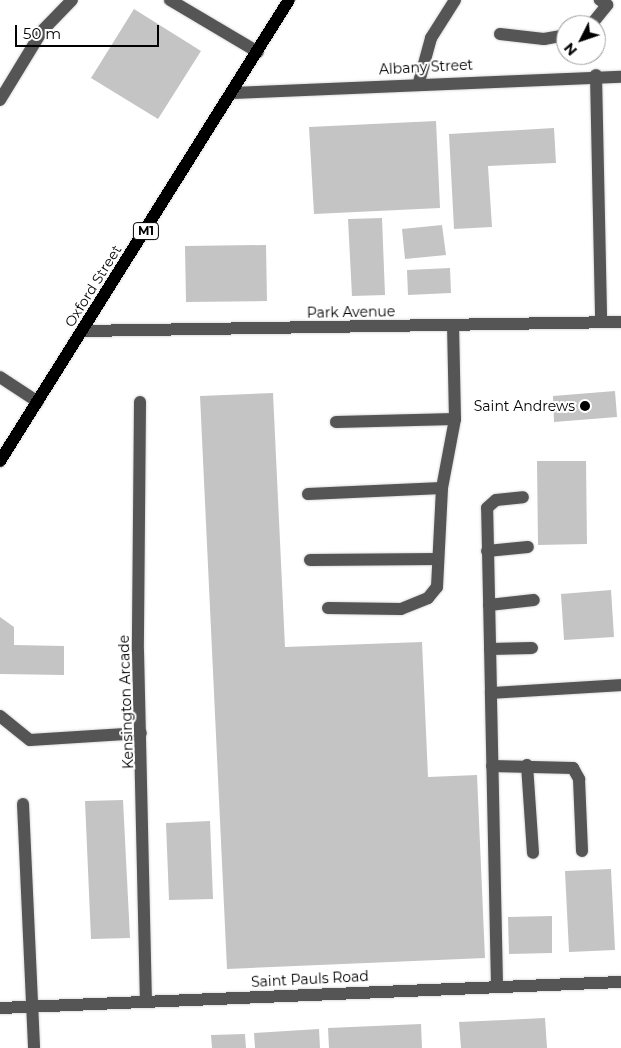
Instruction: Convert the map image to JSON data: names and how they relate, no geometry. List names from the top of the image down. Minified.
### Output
{"streets":{"main road":["M1","Oxford Street"],"street":["Albany Street","Park Avenue","Kensington Arcade","Saint Pauls Road"]},"crossings":[["Albany Street","Oxford Street"],["Oxford Street","Park Avenue"],["Kensington Arcade","Saint Pauls Road"]],"places":["Saint Andrews"],"scale_bar":"50 m","north":"bottom left"}
